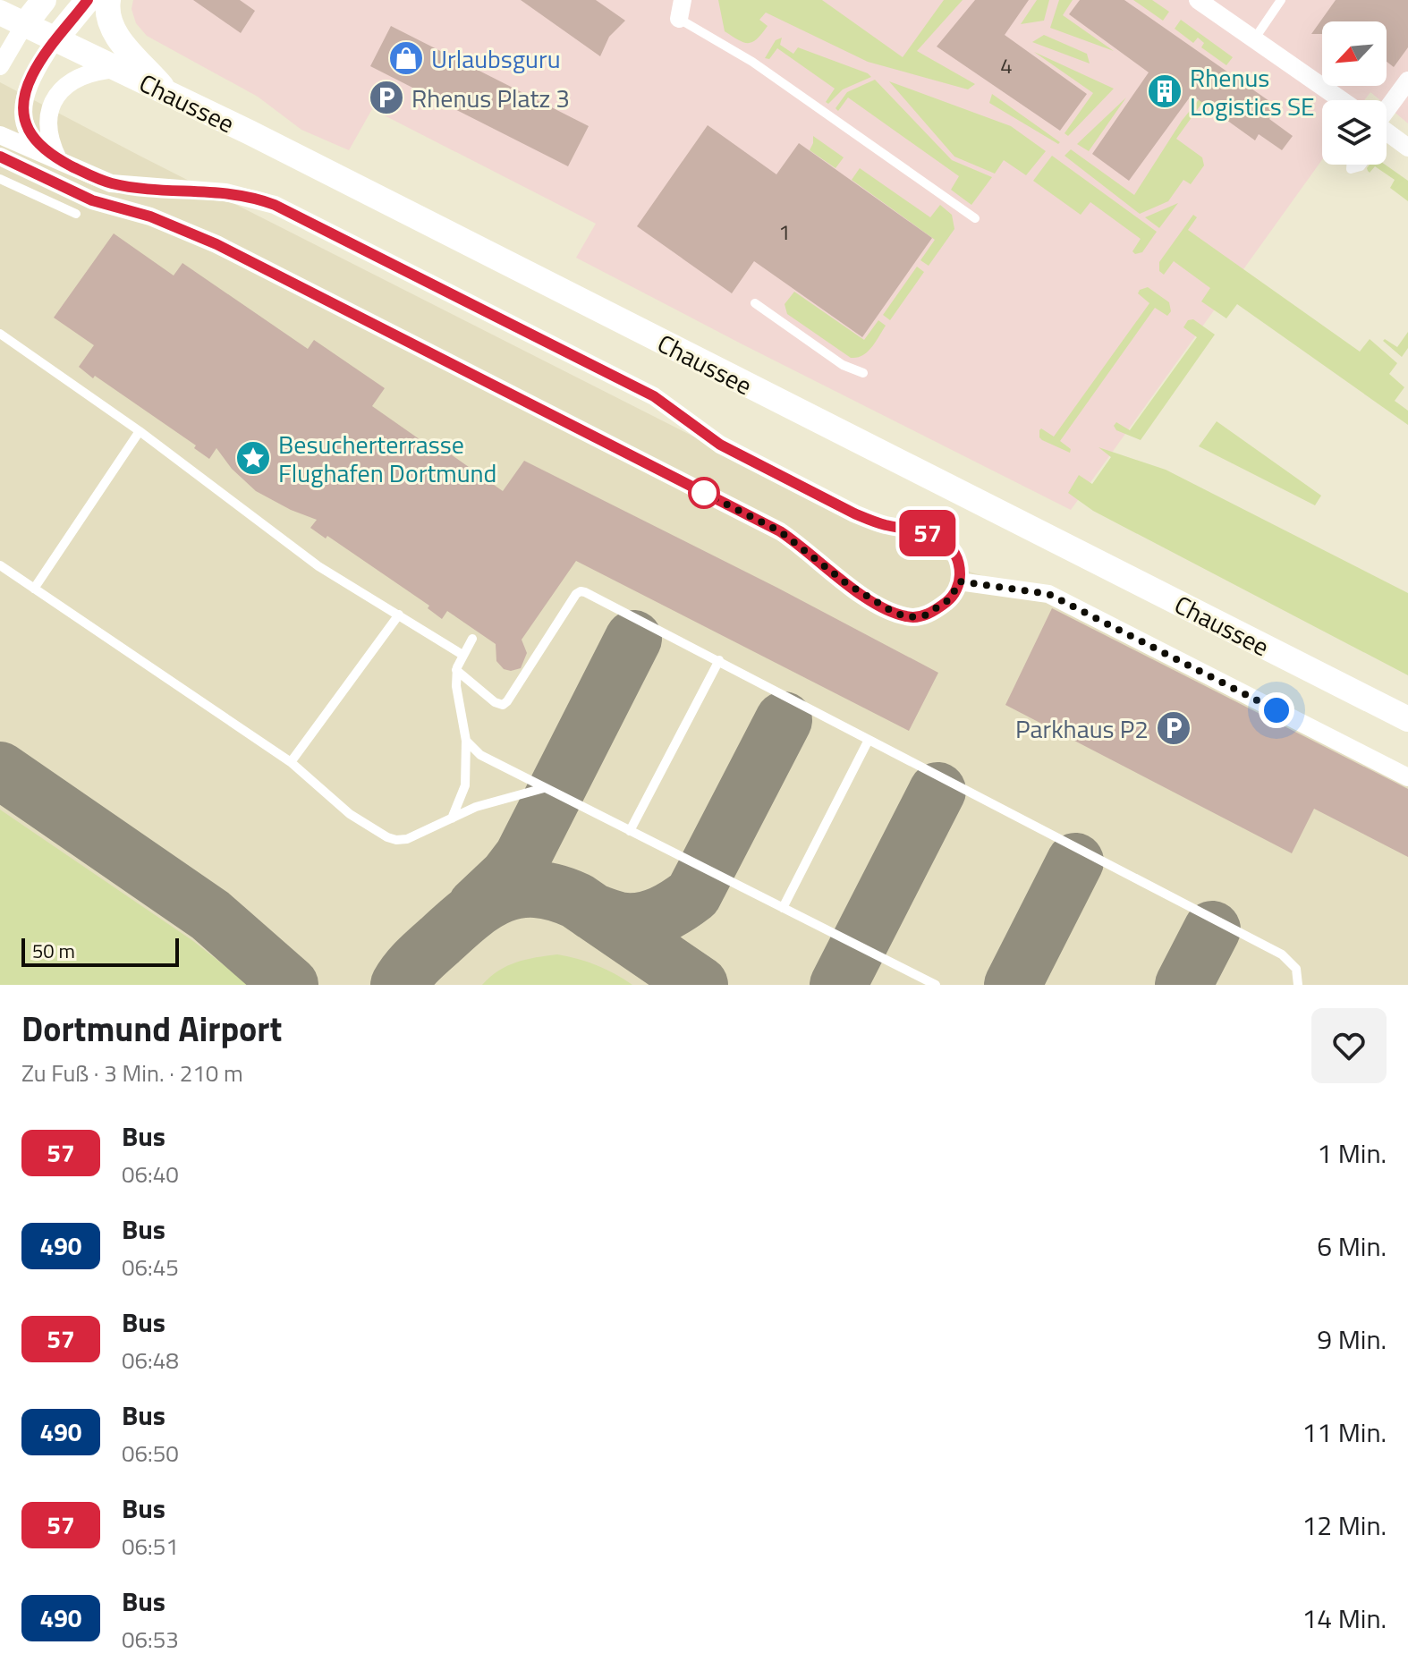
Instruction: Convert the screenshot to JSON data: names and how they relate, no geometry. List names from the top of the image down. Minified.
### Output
{"streets":{"main road":["Chaussee"]},"places":{"shop":["Urlaubsguru"],"building":["Rhenus Logistics SE"],"parking":["Rhenus Platz 3","Parkhaus P2"],"place":["Besucherterrasse Flughafen Dortmund"]},"lines":["bus line 57"],"house_numbers":["4","1"],"scale_bar":"50 m","north":"bottom left","page":{"on_map":"57","scale":"50 m","heading":["Dortmund Airport","Zu Fuß · 3 Min. · 210 m"],"list":[{"mark":"57","name":"Bus","note":"06:40","value":"1 Min."},{"mark":"490","name":"Bus","note":"06:45","value":"6 Min."},{"mark":"57","name":"Bus","note":"06:48","value":"9 Min."},{"mark":"490","name":"Bus","note":"06:50","value":"11 Min."},{"mark":"57","name":"Bus","note":"06:51","value":"12 Min."},{"mark":"490","name":"Bus","note":"06:53","value":"14 Min."}]}}
